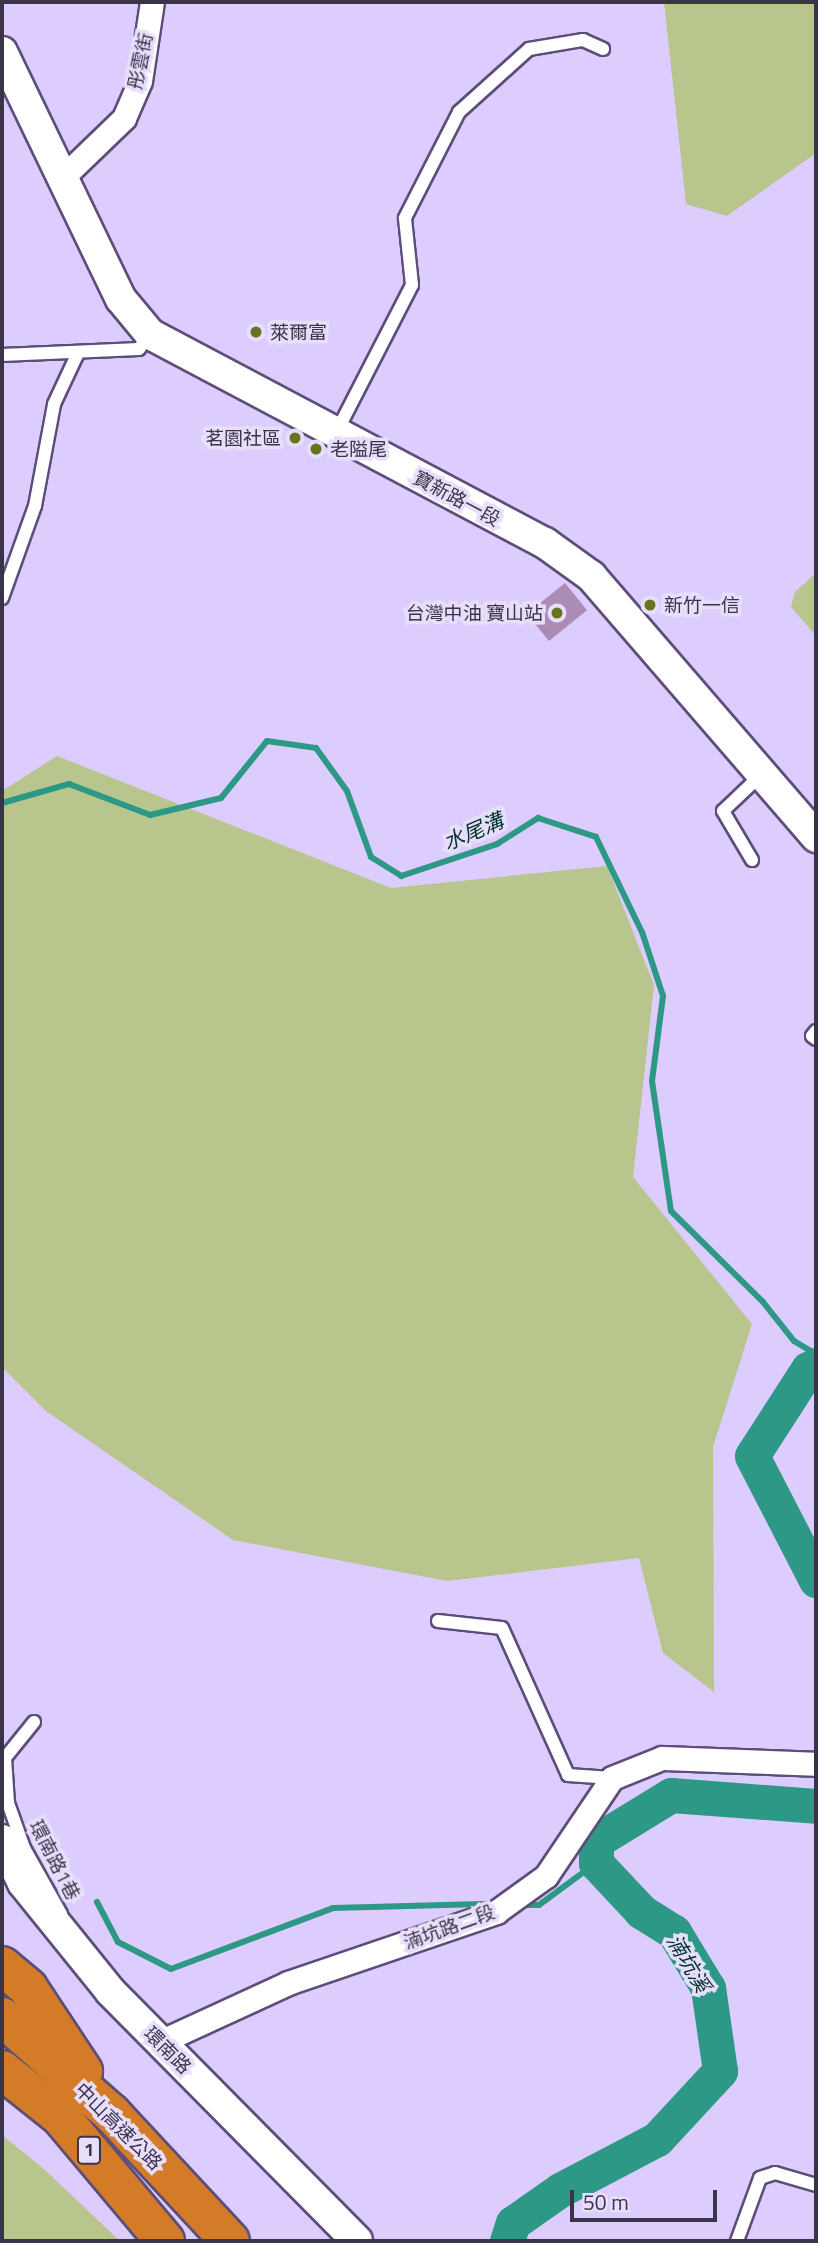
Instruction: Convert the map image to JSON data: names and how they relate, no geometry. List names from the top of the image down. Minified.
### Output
{"streets":{"highway":["中山高速公路","1"],"street":["彤雲街","寶新路一段","湳坑路二段","環南路"],"lane":["環南路1巷"]},"crossings":[["彤雲街","寶新路一段"],["環南路1巷","環南路"],["湳坑路二段","環南路"]],"water":["水尾溝","湳坑溪"],"places":["萊爾富","茗園社區","老隘尾","新竹一信","台灣中油 寶山站"],"scale_bar":"50 m"}
